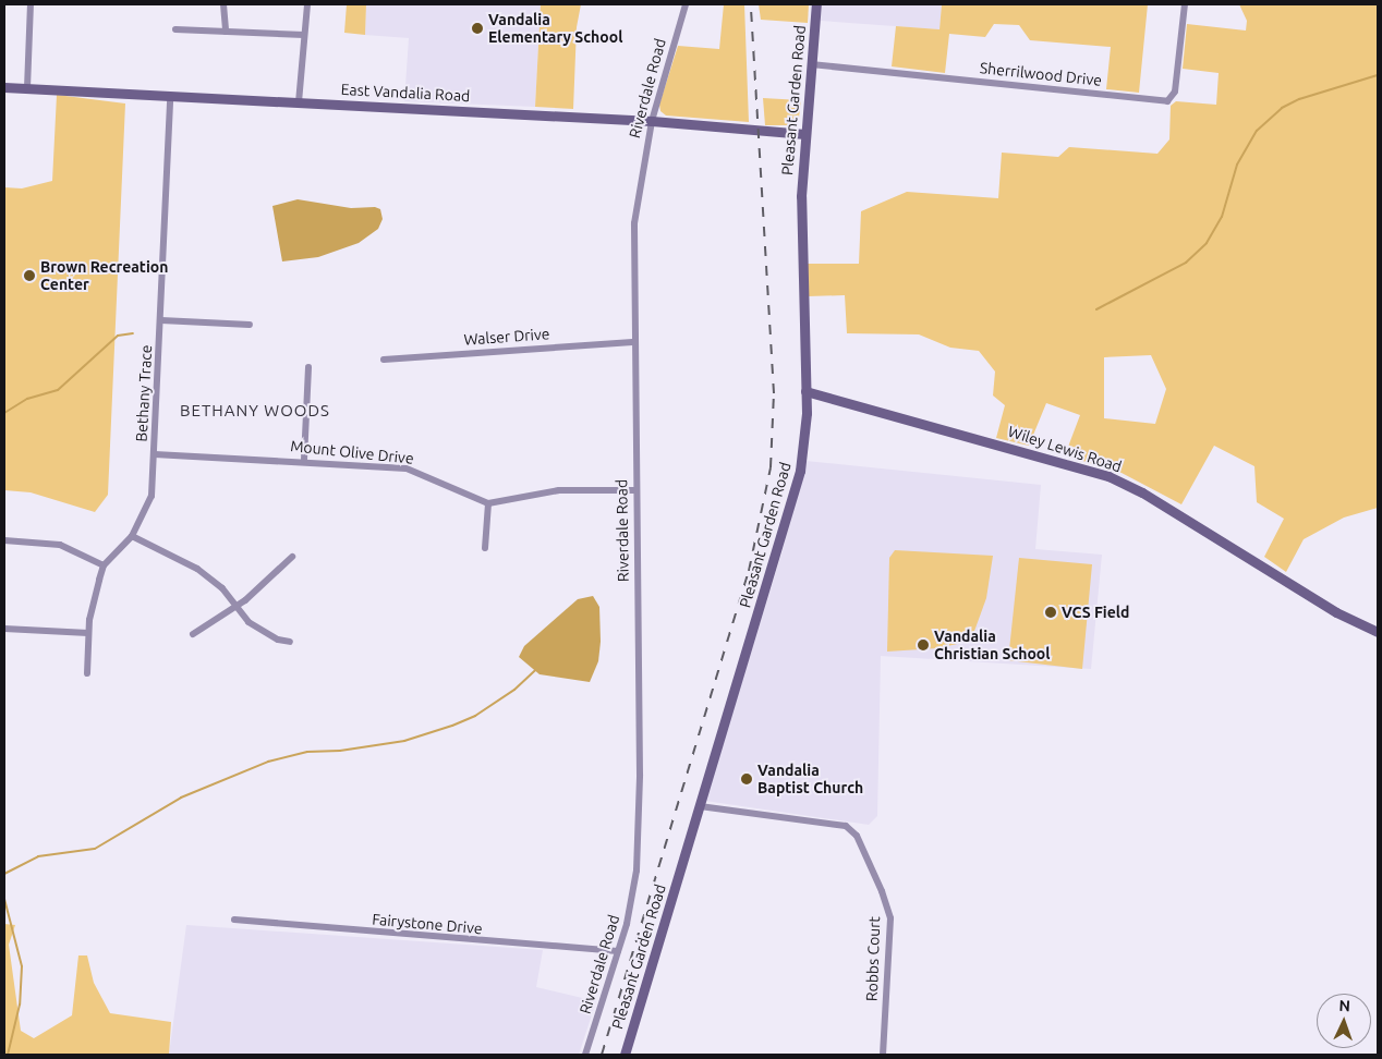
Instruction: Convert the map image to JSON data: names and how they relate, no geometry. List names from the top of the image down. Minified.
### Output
{"streets":{"street":["Sherrilwood Drive","Riverdale Road","East Vandalia Road","Pleasant Garden Road","Walser Drive","Bethany Trace","Wiley Lewis Road","Mount Olive Drive","Fairystone Drive","Robbs Court"]},"crossings":[["Sherrilwood Drive","Pleasant Garden Road"],["Riverdale Road","East Vandalia Road"],["Riverdale Road","Walser Drive"],["Riverdale Road","Fairystone Drive"],["East Vandalia Road","Pleasant Garden Road"],["East Vandalia Road","Bethany Trace"],["Pleasant Garden Road","Wiley Lewis Road"],["Pleasant Garden Road","Robbs Court"],["Bethany Trace","Mount Olive Drive"]],"districts":["BETHANY WOODS"],"places":["Vandalia Elementary School","Brown Recreation Center","VCS Field","Vandalia Christian School","Vandalia Baptist Church"],"north":"top"}
